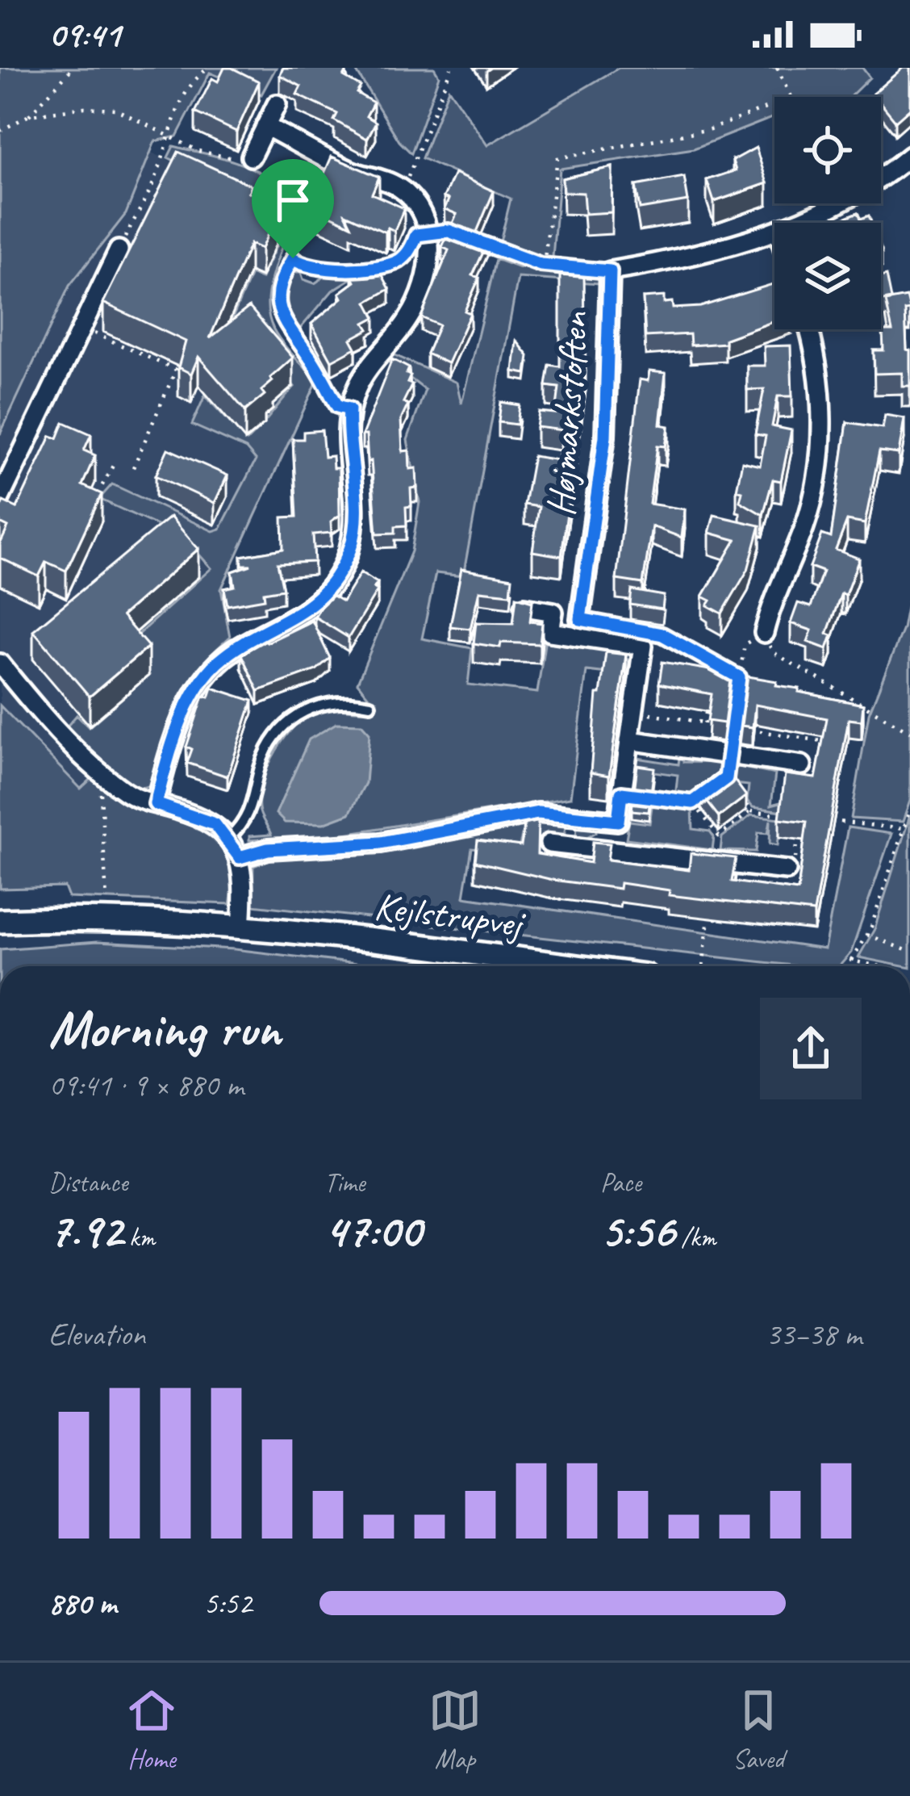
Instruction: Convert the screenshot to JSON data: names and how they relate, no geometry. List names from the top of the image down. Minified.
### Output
{"streets":{"street":["Højmarkstoften","Kejlstrupvej"]},"page":{"status":"09:41","heading":["Morning run","09:41 · 9 × 880 m"],"stats":[["Distance","7.92 km"],["Time","47:00"],["Pace","5:56 /km"]],"chart":["Elevation","33–38 m"],"list":[{"name":"880 m","note":"5:52"}],"tabs":["Home","Map","Saved"]}}
